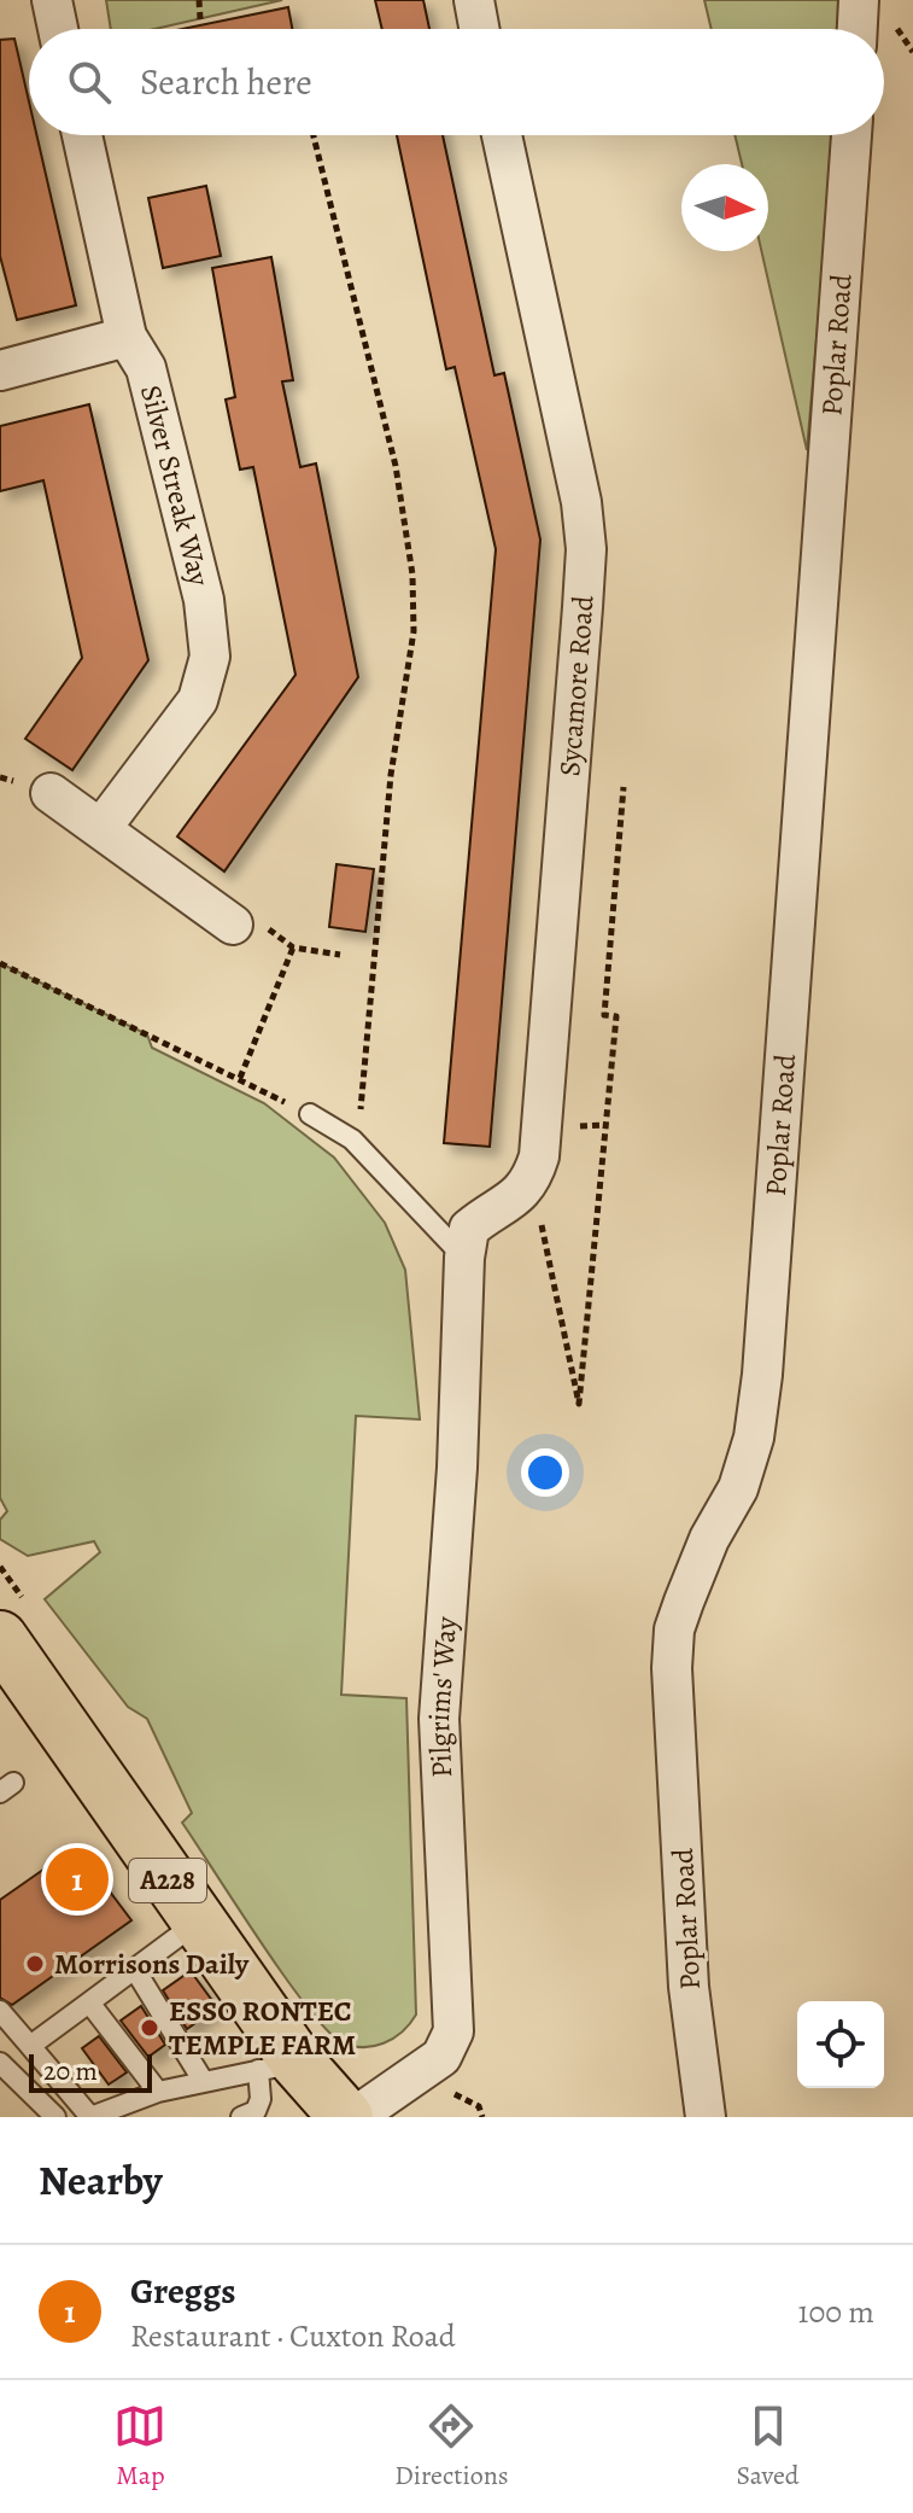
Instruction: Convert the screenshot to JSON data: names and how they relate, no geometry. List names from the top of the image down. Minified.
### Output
{"streets":{"main road":["A228"],"street":["Poplar Road","Silver Streak Way","Sycamore Road","Pilgrims' Way"]},"crossings":[["Sycamore Road","Pilgrims' Way"]],"places":["Morrisons Daily","ESSO RONTEC TEMPLE FARM"],"scale_bar":"20 m","north":"right","page":{"search":"Search here","pins":"1","scale":"20 m","heading":"Nearby","list":[{"mark":"1","name":"Greggs","note":"Restaurant · Cuxton Road","value":"100 m"}],"nav":["Map","Directions","Saved"]}}
